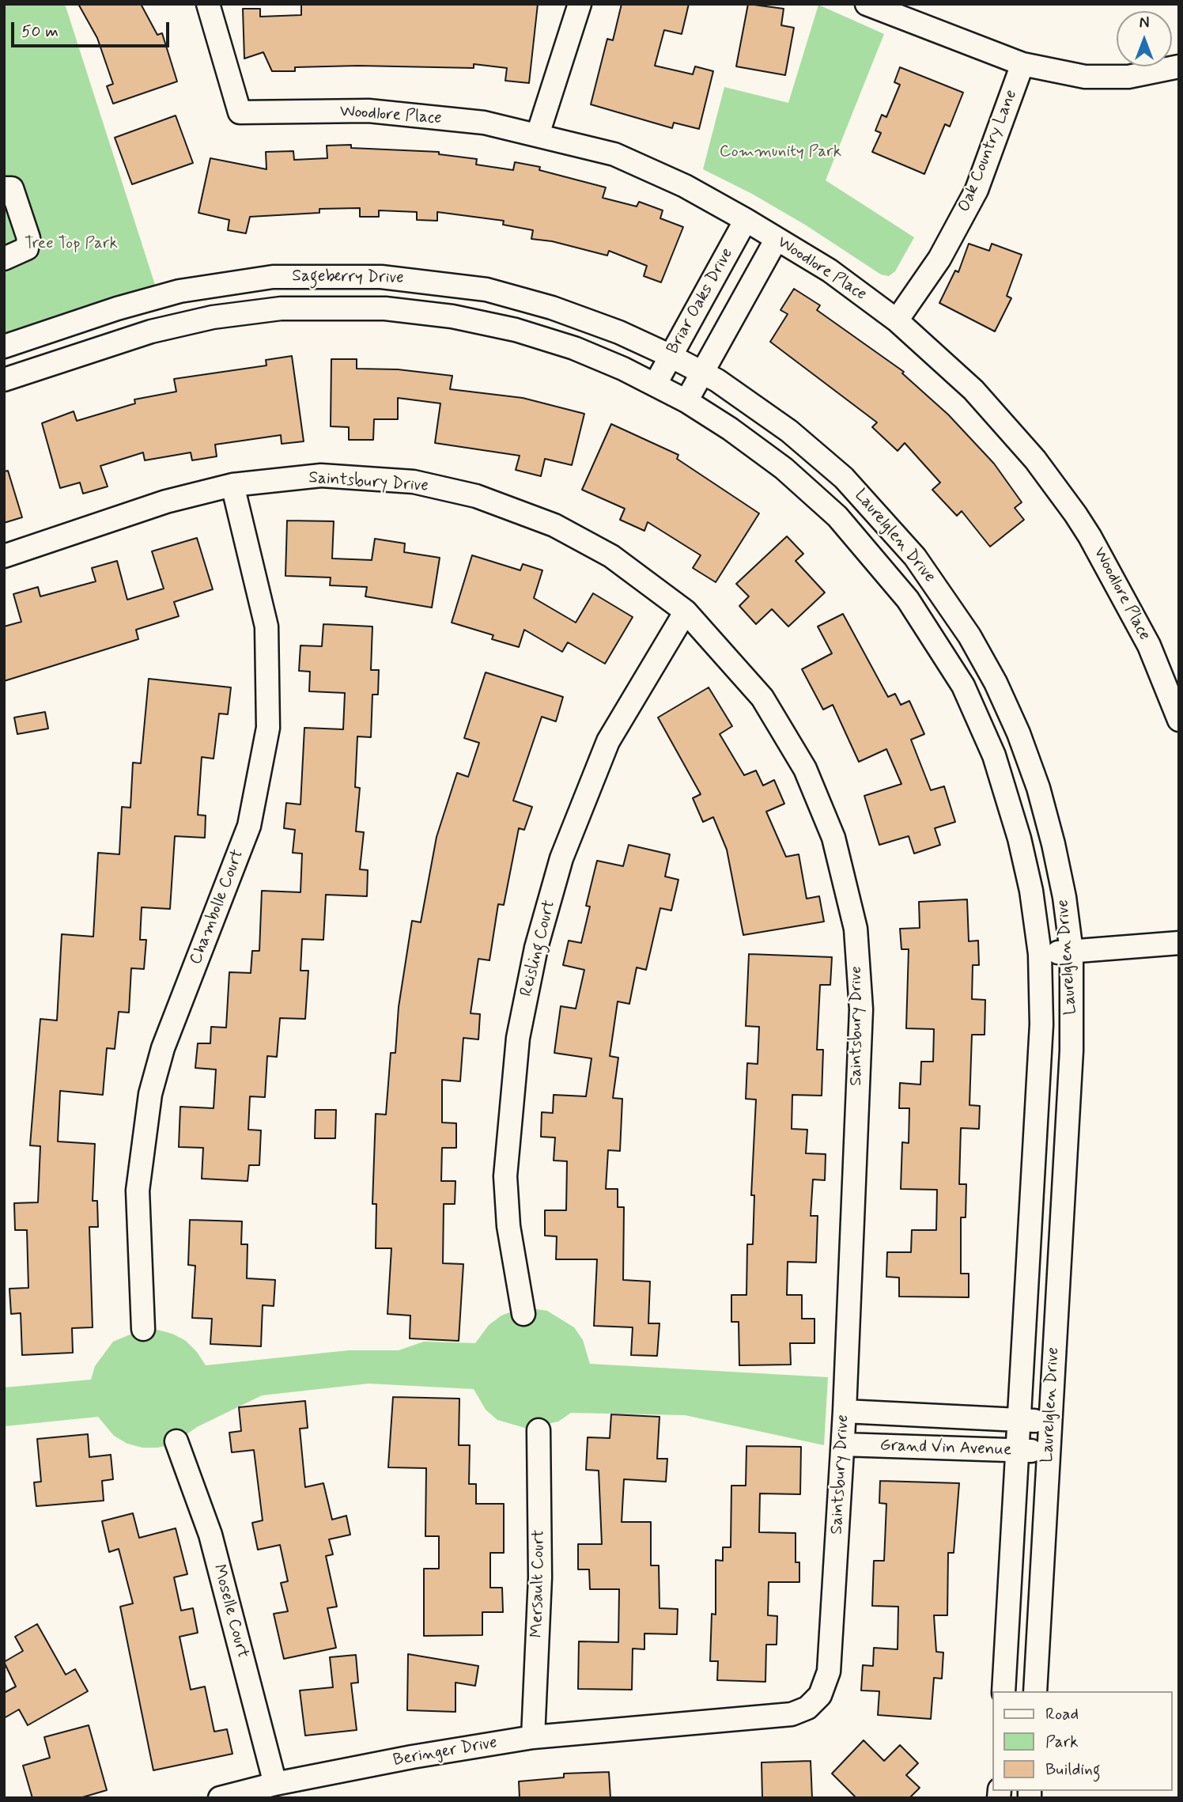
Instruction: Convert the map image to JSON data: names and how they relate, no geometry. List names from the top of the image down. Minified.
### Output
{"streets":{"street":["Woodlore Place","Oak Country Lane","Sageberry Drive","Briar Oaks Drive","Saintsbury Drive","Laurelglen Drive","Chambolle Court","Reisling Court","Grand Vin Avenue","Mersault Court","Moselle Court","Beringer Drive"]},"crossings":[["Woodlore Place","Oak Country Lane"],["Woodlore Place","Briar Oaks Drive"],["Sageberry Drive","Briar Oaks Drive"],["Sageberry Drive","Laurelglen Drive"],["Briar Oaks Drive","Laurelglen Drive"],["Saintsbury Drive","Chambolle Court"],["Saintsbury Drive","Reisling Court"],["Saintsbury Drive","Grand Vin Avenue"],["Saintsbury Drive","Beringer Drive"],["Laurelglen Drive","Grand Vin Avenue"],["Mersault Court","Beringer Drive"],["Moselle Court","Beringer Drive"]],"parks":["Community Park","Tree Top Park"],"legend":["Road","Park","Building"],"scale_bar":"50 m","north":"top"}
